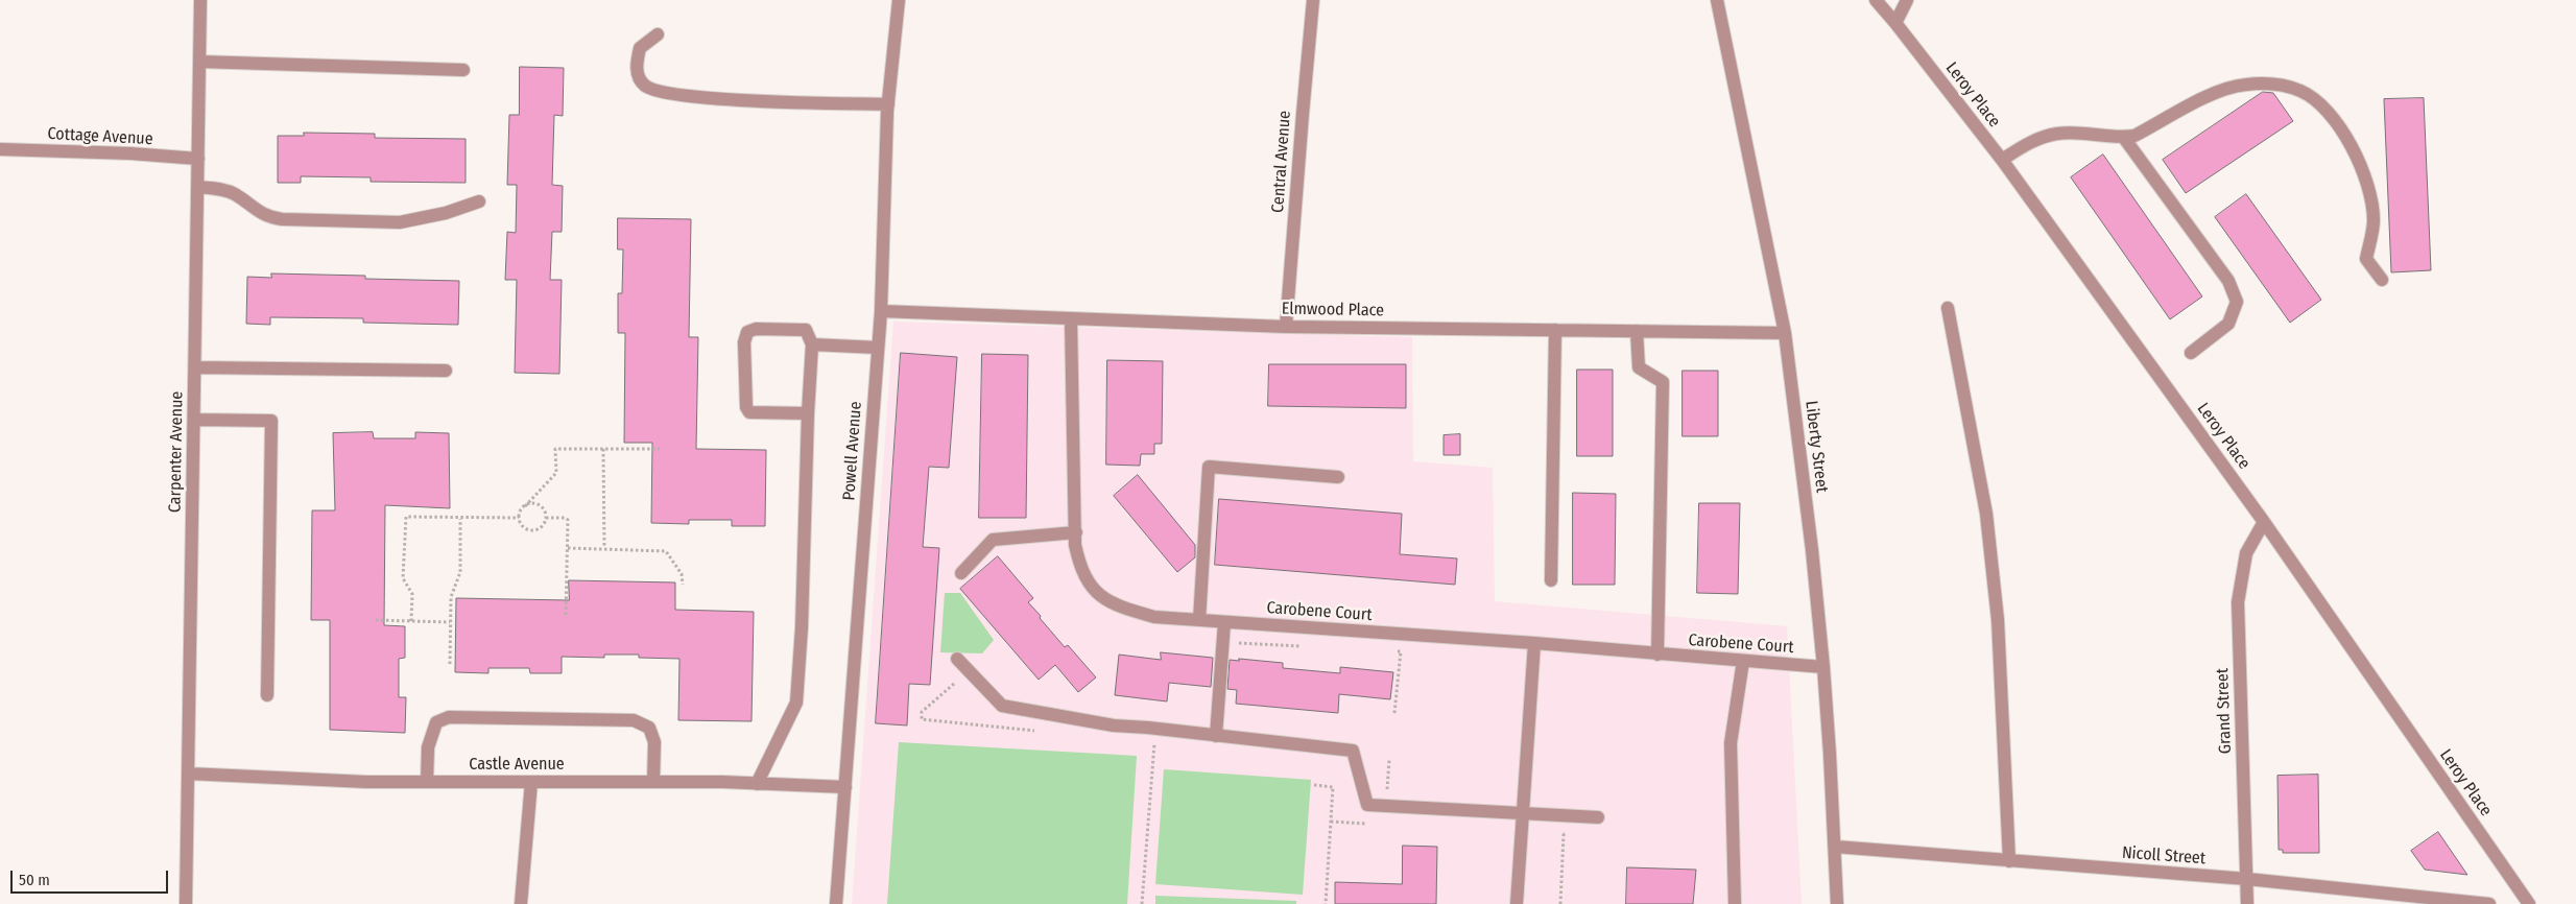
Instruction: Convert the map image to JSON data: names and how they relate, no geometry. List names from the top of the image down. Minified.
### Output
{"streets":{"street":["Leroy Place","Cottage Avenue","Central Avenue","Elmwood Place","Liberty Street","Powell Avenue","Carpenter Avenue","Carobene Court","Grand Street","Castle Avenue","Nicoll Street"]},"crossings":[["Leroy Place","Grand Street"],["Cottage Avenue","Carpenter Avenue"],["Central Avenue","Elmwood Place"],["Elmwood Place","Liberty Street"],["Elmwood Place","Powell Avenue"],["Elmwood Place","Carobene Court"],["Liberty Street","Carobene Court"],["Liberty Street","Nicoll Street"],["Powell Avenue","Castle Avenue"],["Carpenter Avenue","Castle Avenue"],["Grand Street","Nicoll Street"]],"scale_bar":"50 m"}
